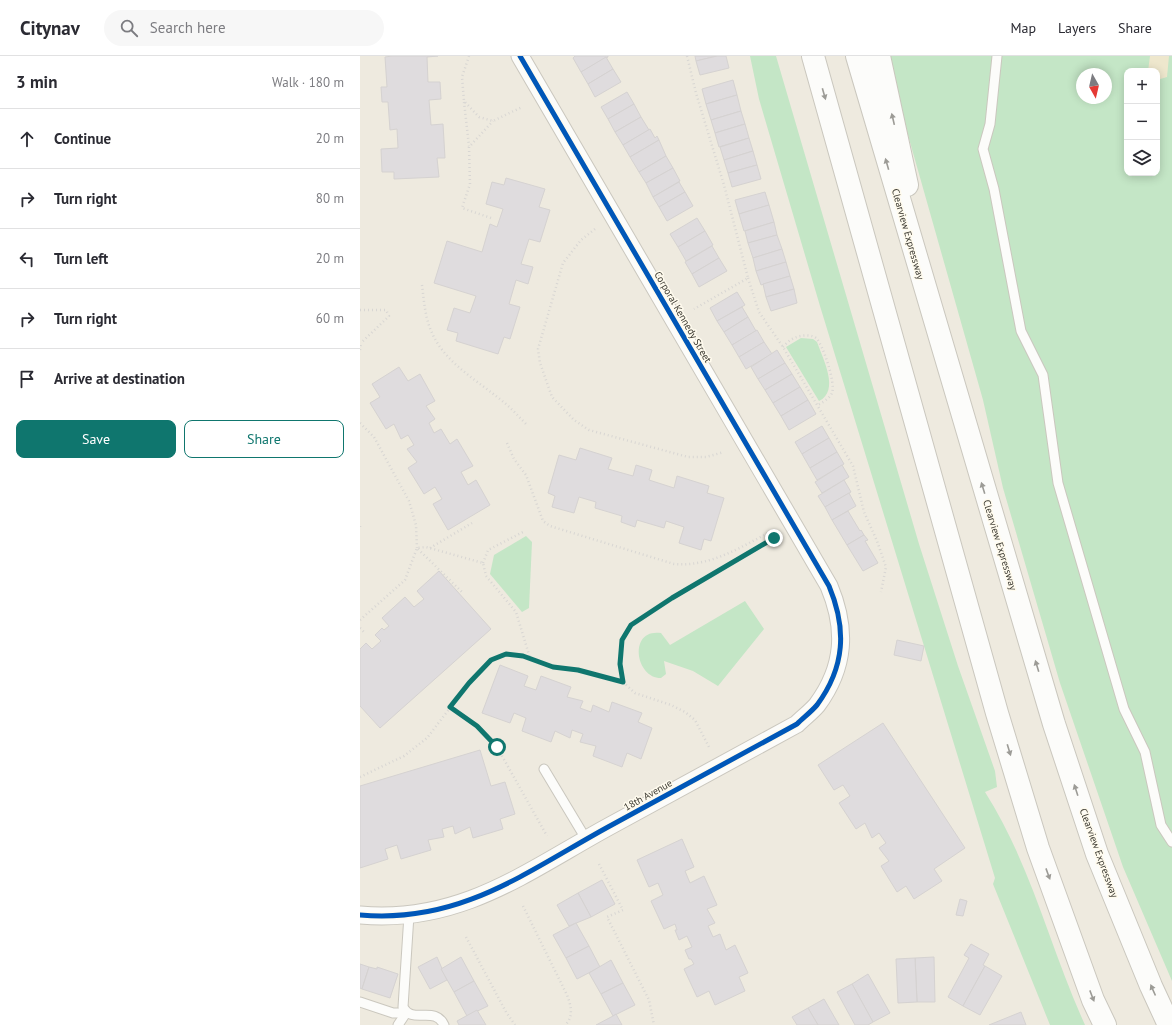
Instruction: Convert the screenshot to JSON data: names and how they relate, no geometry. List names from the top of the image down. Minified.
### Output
{"streets":{"highway":["Clearview Expressway"],"street":["Corporal Kennedy Street","18th Avenue"]},"crossings":[["Corporal Kennedy Street","18th Avenue"]],"north":"bottom","page":{"header":"Citynav","search":"Search here","nav":["Map","Layers","Share"],"heading":["3 min","Walk · 180 m"],"map_buttons":["+","−"],"list":[["Continue","20 m"],["Turn right","80 m"],["Turn left","20 m"],["Turn right","60 m"],"Arrive at destination"],"buttons":["Save","Share"]}}
